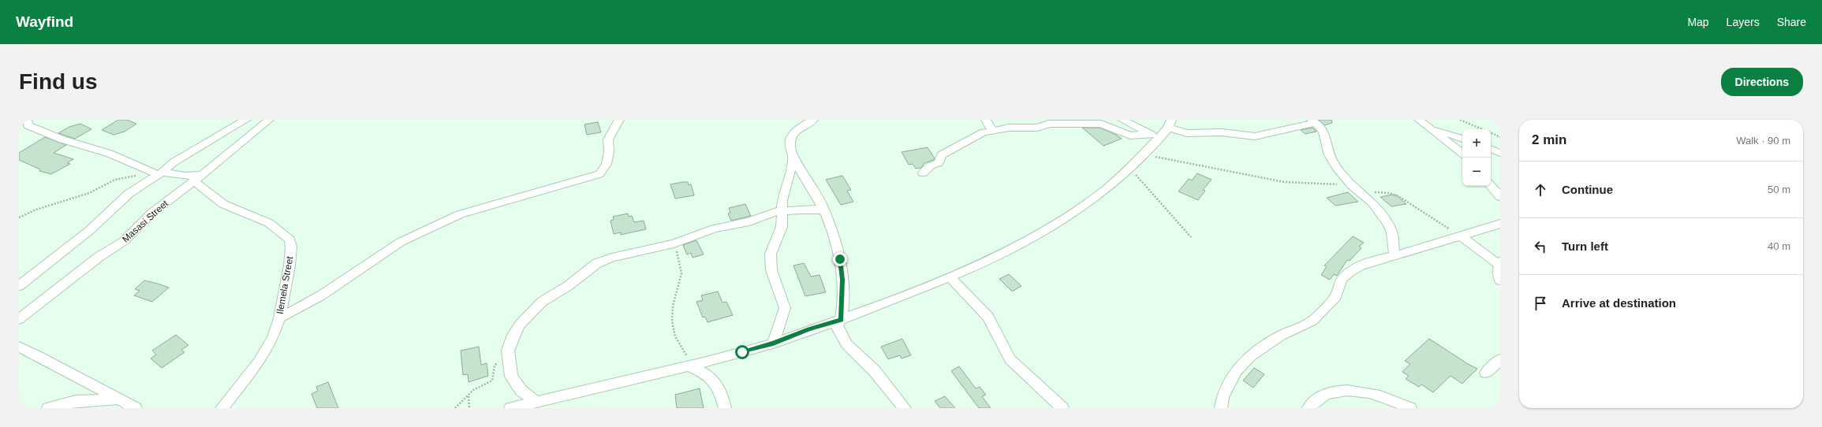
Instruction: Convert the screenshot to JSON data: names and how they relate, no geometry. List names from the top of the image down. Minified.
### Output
{"streets":{"street":["Masasi Street","Ilemela Street"]},"crossings":[["Masasi Street","Ilemela Street"]],"page":{"header":"Wayfind","nav":["Map","Layers","Share"],"buttons":"Directions","title":"Find us","heading":["2 min","Walk · 90 m"],"map_buttons":["+","−"],"list":[["Continue","50 m"],["Turn left","40 m"],"Arrive at destination"]}}
